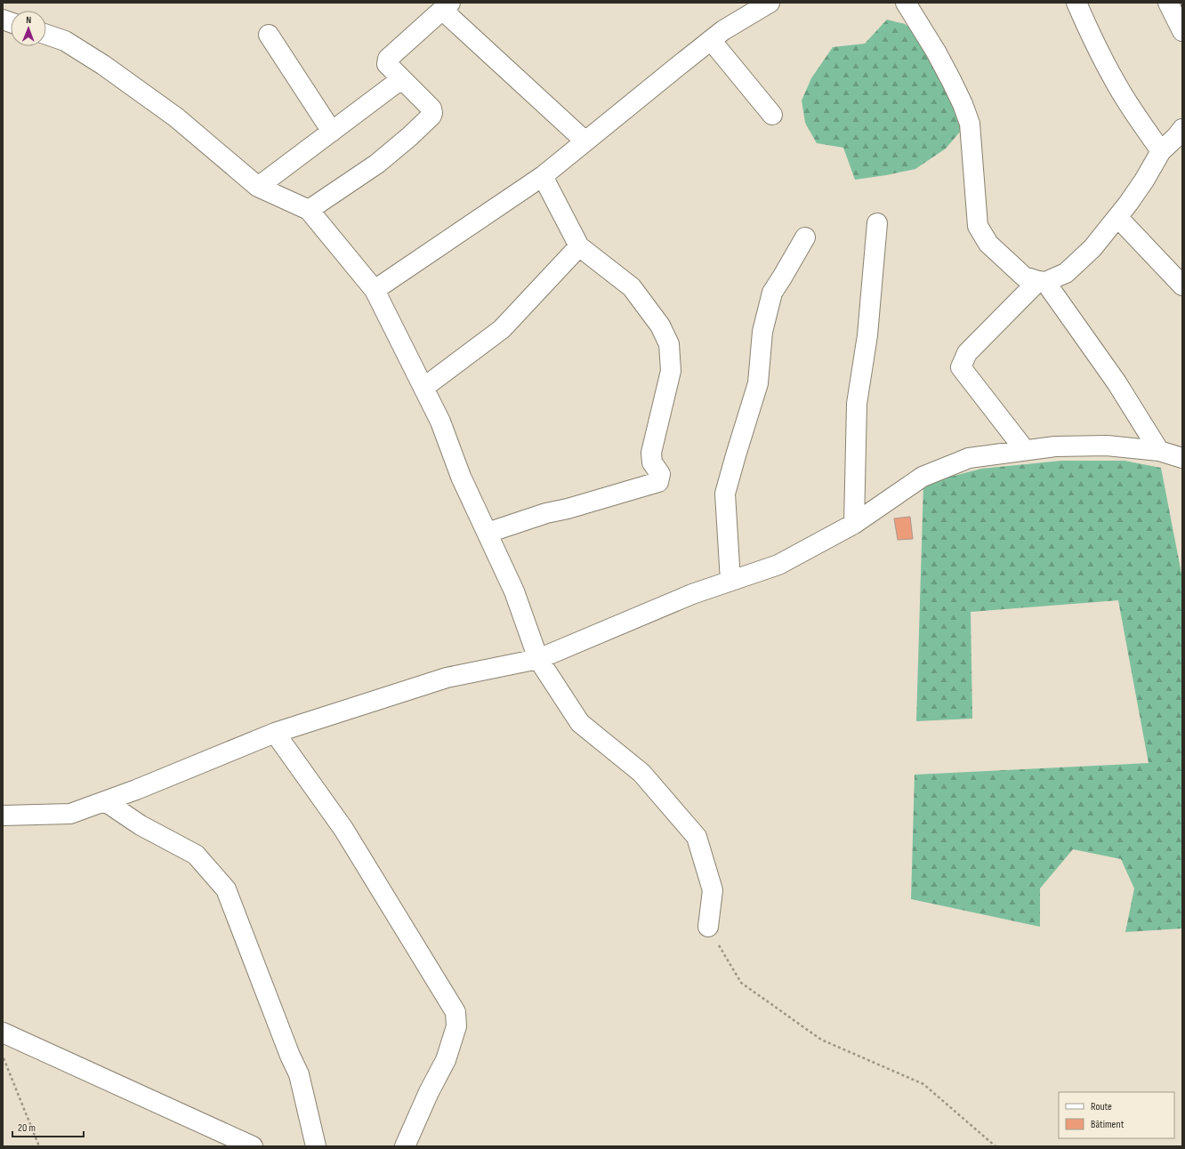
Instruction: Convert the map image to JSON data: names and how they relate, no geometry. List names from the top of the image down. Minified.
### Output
{"legend":["Route","Bâtiment"],"scale_bar":"20 m","north":"top"}
